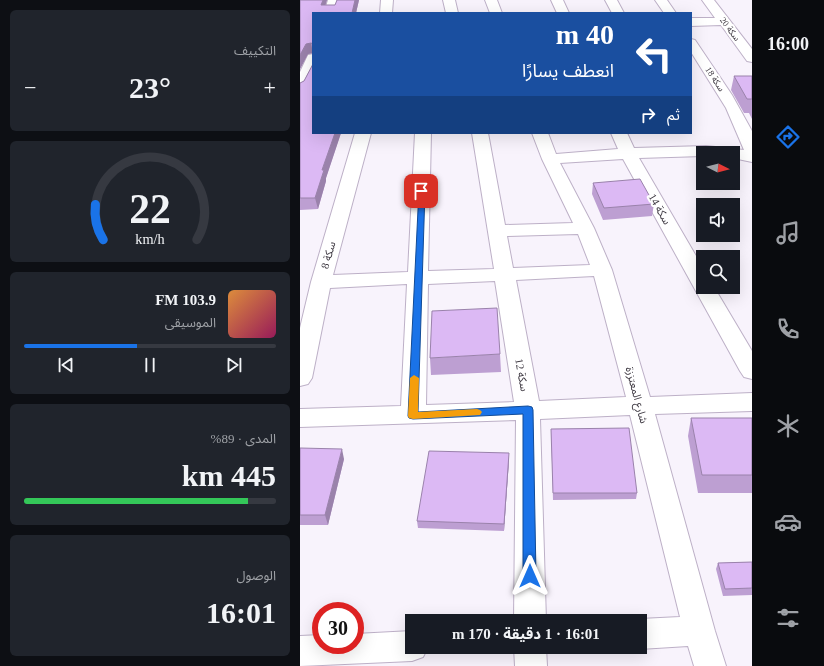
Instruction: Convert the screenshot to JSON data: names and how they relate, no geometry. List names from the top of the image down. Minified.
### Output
{"streets":{"street":["سكة 20","سكة 18","سكة 14","سكة 8","سكة 12","شارع المعتززة"]},"north":"right","page":{"tabs":"16:00","tile":["التكييف",["المدى · 89%","445 km"],["الوصول","16:01"]],"turn":["40 m","انعطف يسارًا"],"heat":["−","23°","+"],"then":"ثم","song":["103.9 FM","الموسيقى"],"limit":"30","trip":"16:01 · 1 دقيقة · 170 m","gauge":["22","km/h"]}}
